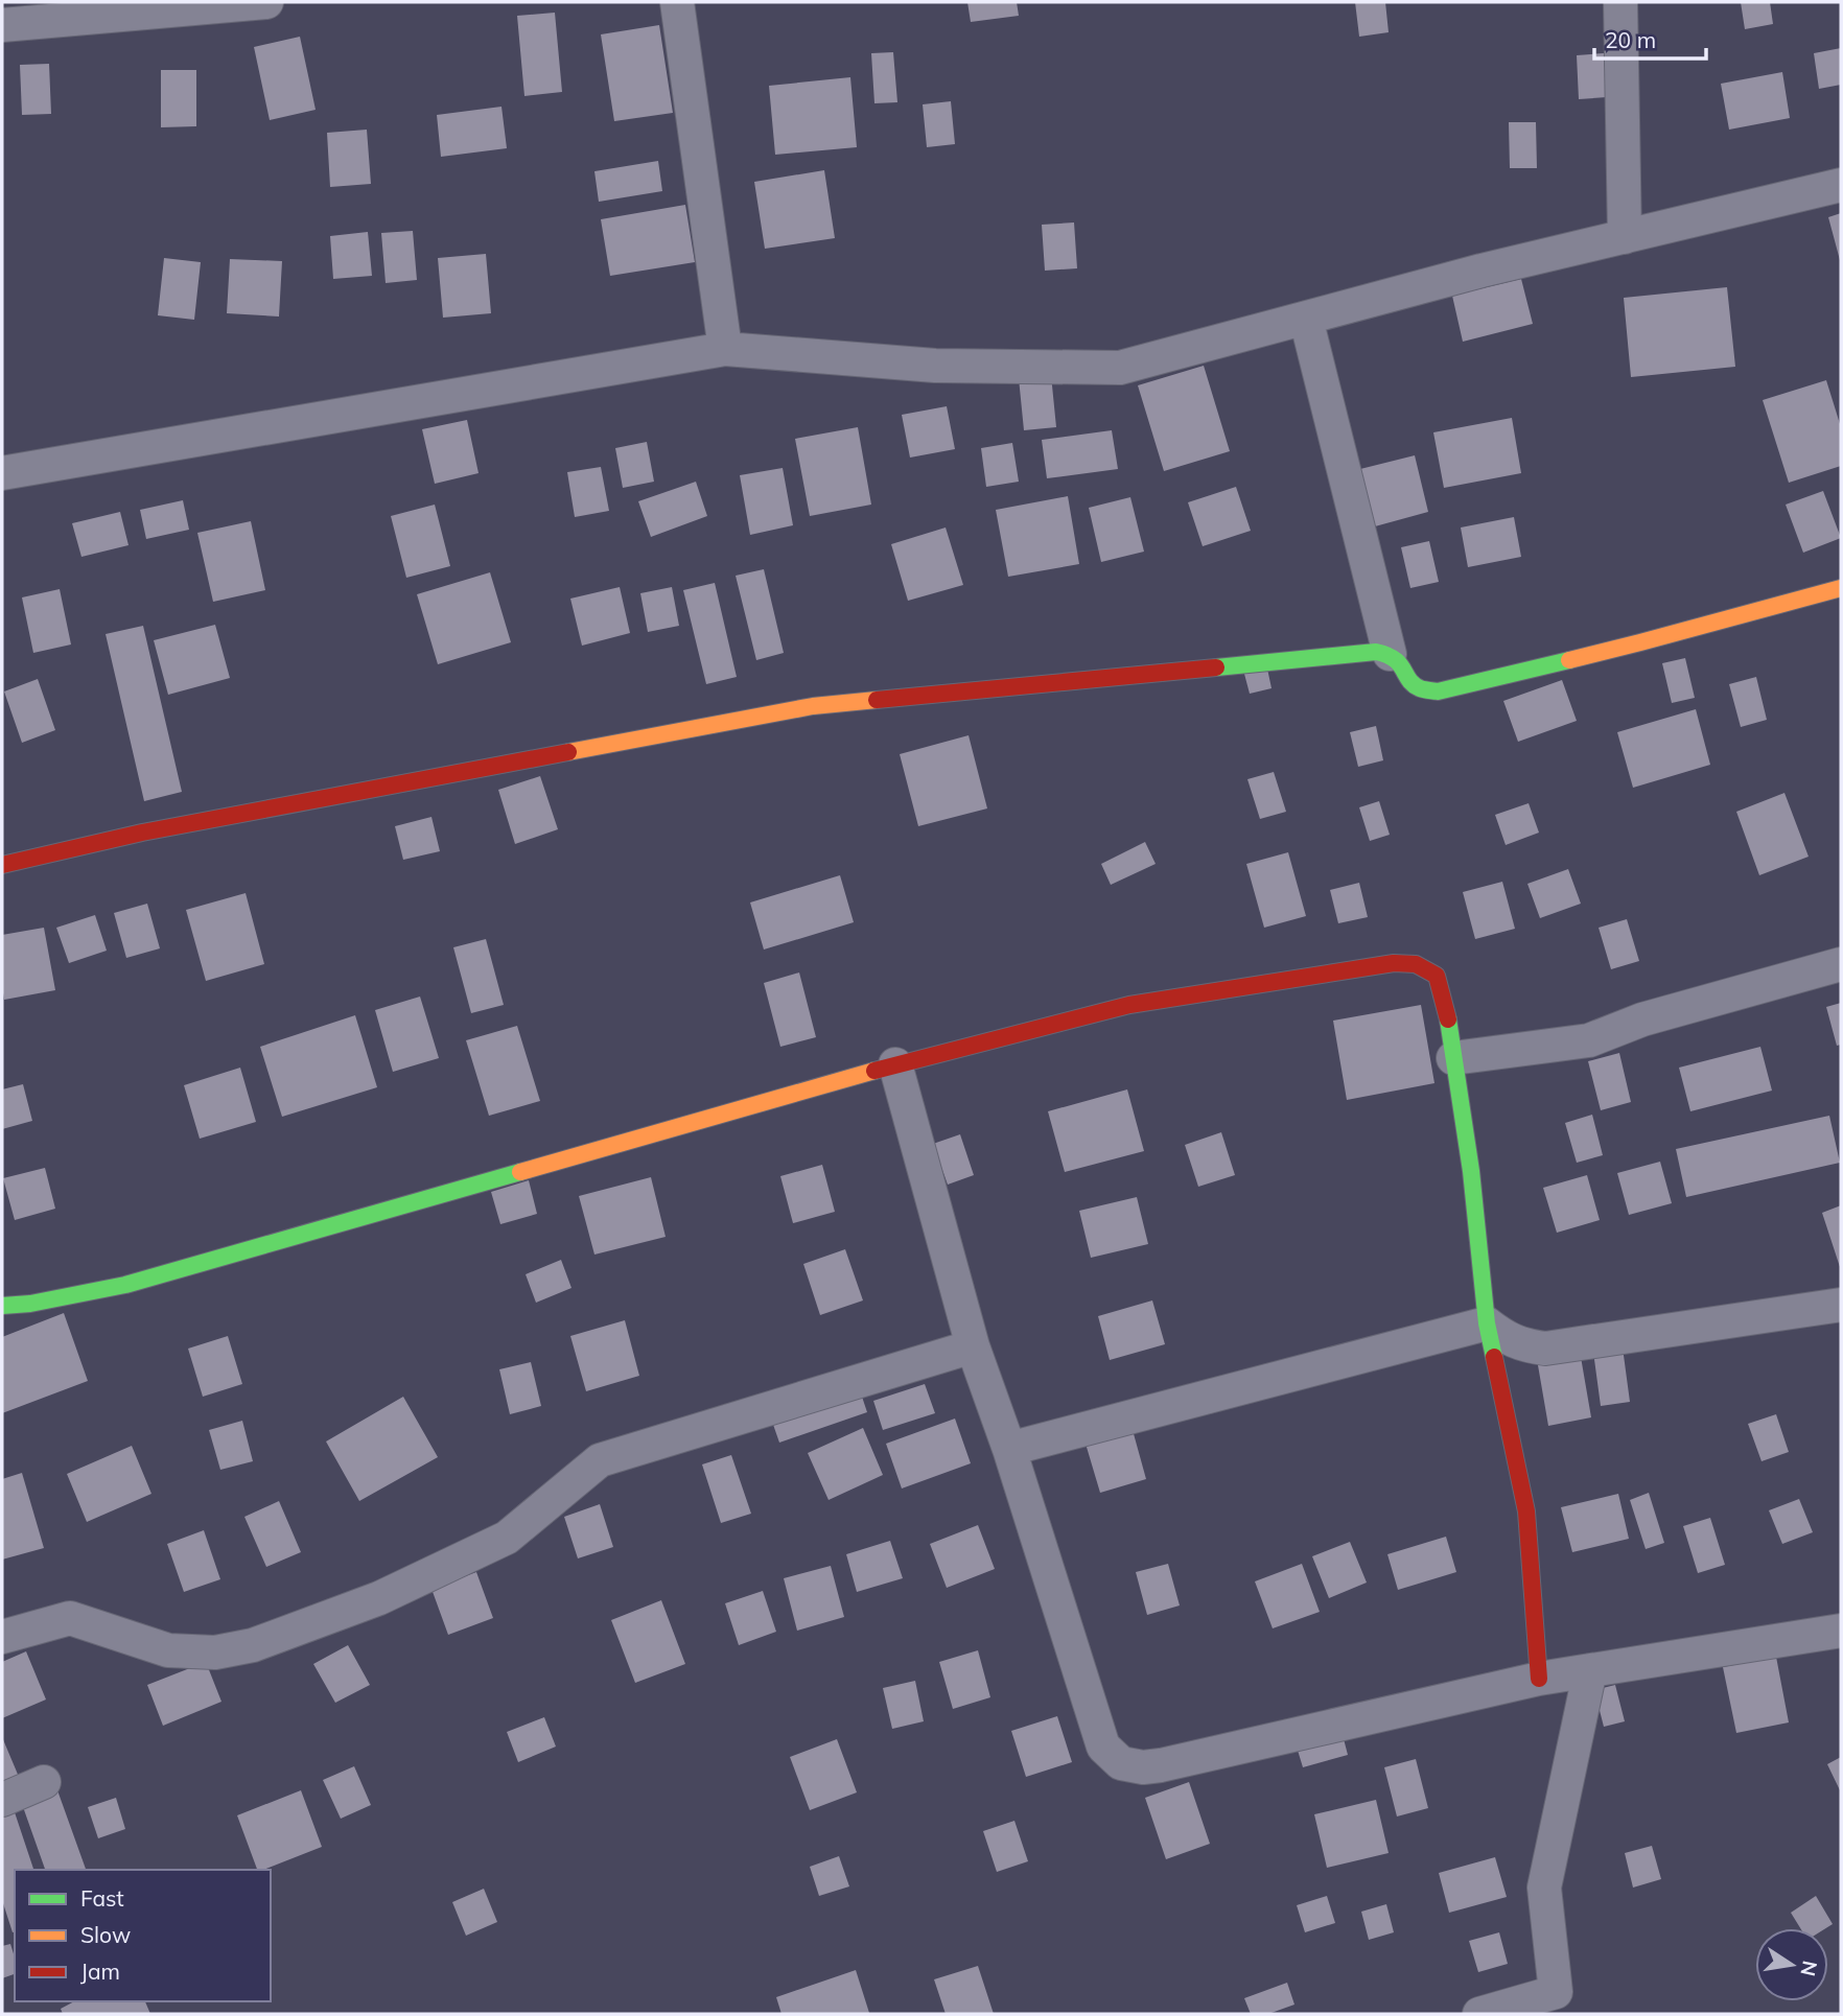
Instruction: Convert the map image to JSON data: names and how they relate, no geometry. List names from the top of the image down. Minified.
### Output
{"legend":["Fast","Slow","Jam"],"scale_bar":"20 m","north":"right"}
